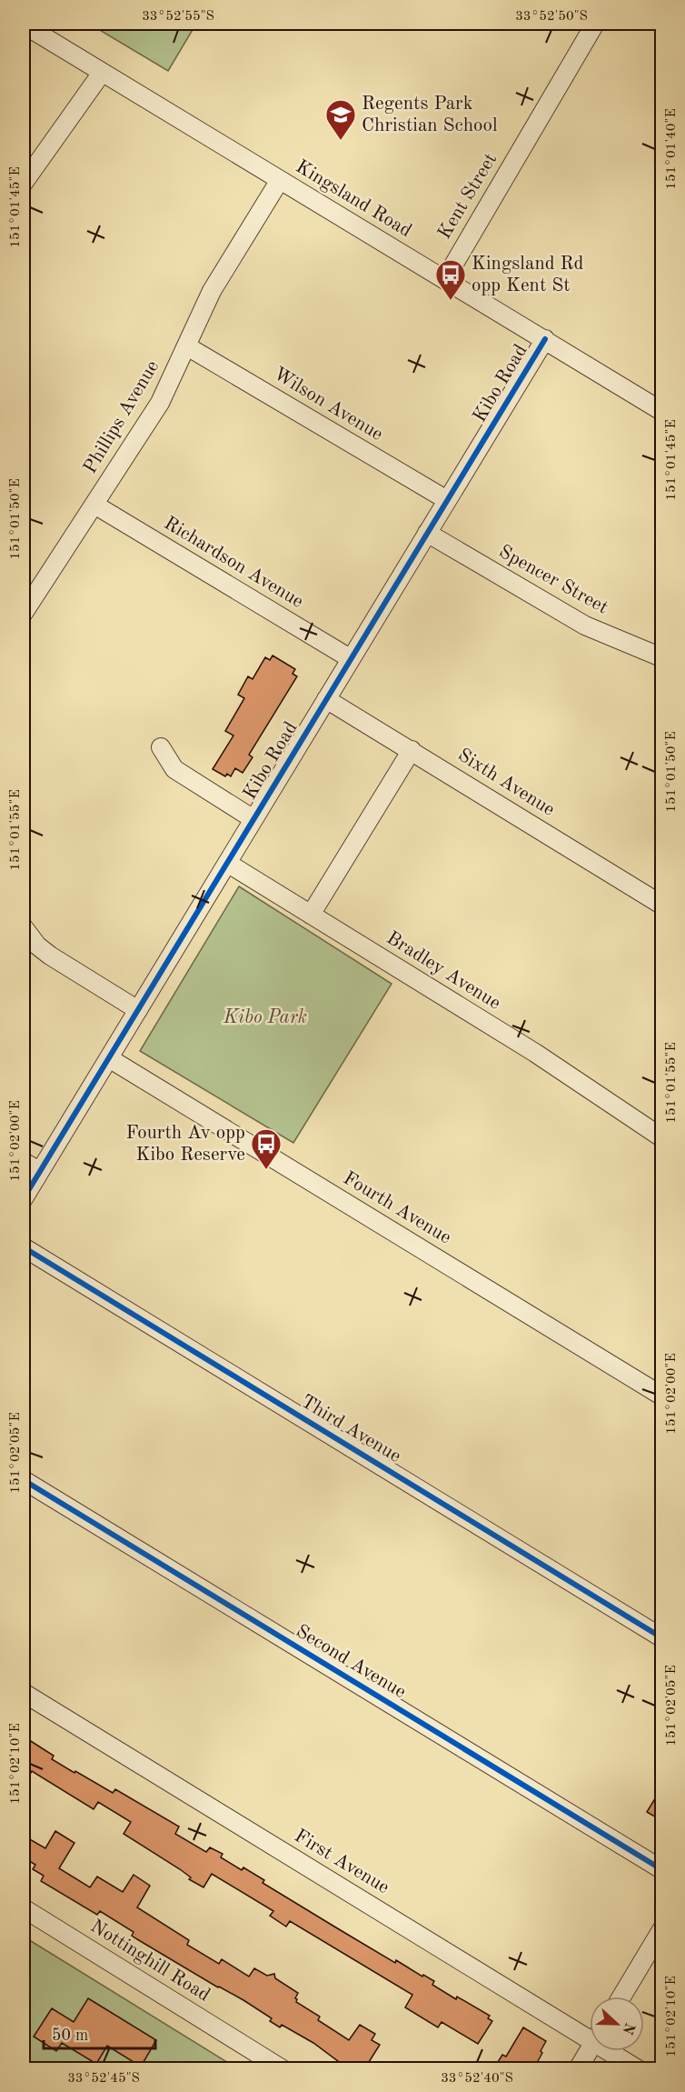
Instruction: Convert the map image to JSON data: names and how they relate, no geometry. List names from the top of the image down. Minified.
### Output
{"streets":{"street":["Kent Street","Kingsland Road","Kibo Road","Wilson Avenue","Phillips Avenue","Richardson Avenue","Spencer Street","Sixth Avenue","Bradley Avenue","Fourth Avenue","Third Avenue","Second Avenue","First Avenue","Nottinghill Road"]},"crossings":[["Kent Street","Kingsland Road"],["Kingsland Road","Kibo Road"],["Kingsland Road","Phillips Avenue"],["Kibo Road","Wilson Avenue"],["Kibo Road","Richardson Avenue"],["Kibo Road","Spencer Street"],["Kibo Road","Sixth Avenue"],["Kibo Road","Bradley Avenue"],["Kibo Road","Fourth Avenue"],["Wilson Avenue","Phillips Avenue"],["Phillips Avenue","Richardson Avenue"]],"parks":["Kibo Park"],"places":{"school or university":["Regents Park Christian School"],"bus stop":["Kingsland Rd opp Kent St","Fourth Av opp Kibo Reserve"]},"scale_bar":"50 m","north":"right","coordinates":["33°52'55\"S","33°52'50\"S","151°01'40\"E","151°01'45\"E","151°01'50\"E","151°01'55\"E","151°02'00\"E","151°02'05\"E","151°02'10\"E","33°52'45\"S","33°52'40\"S"]}
